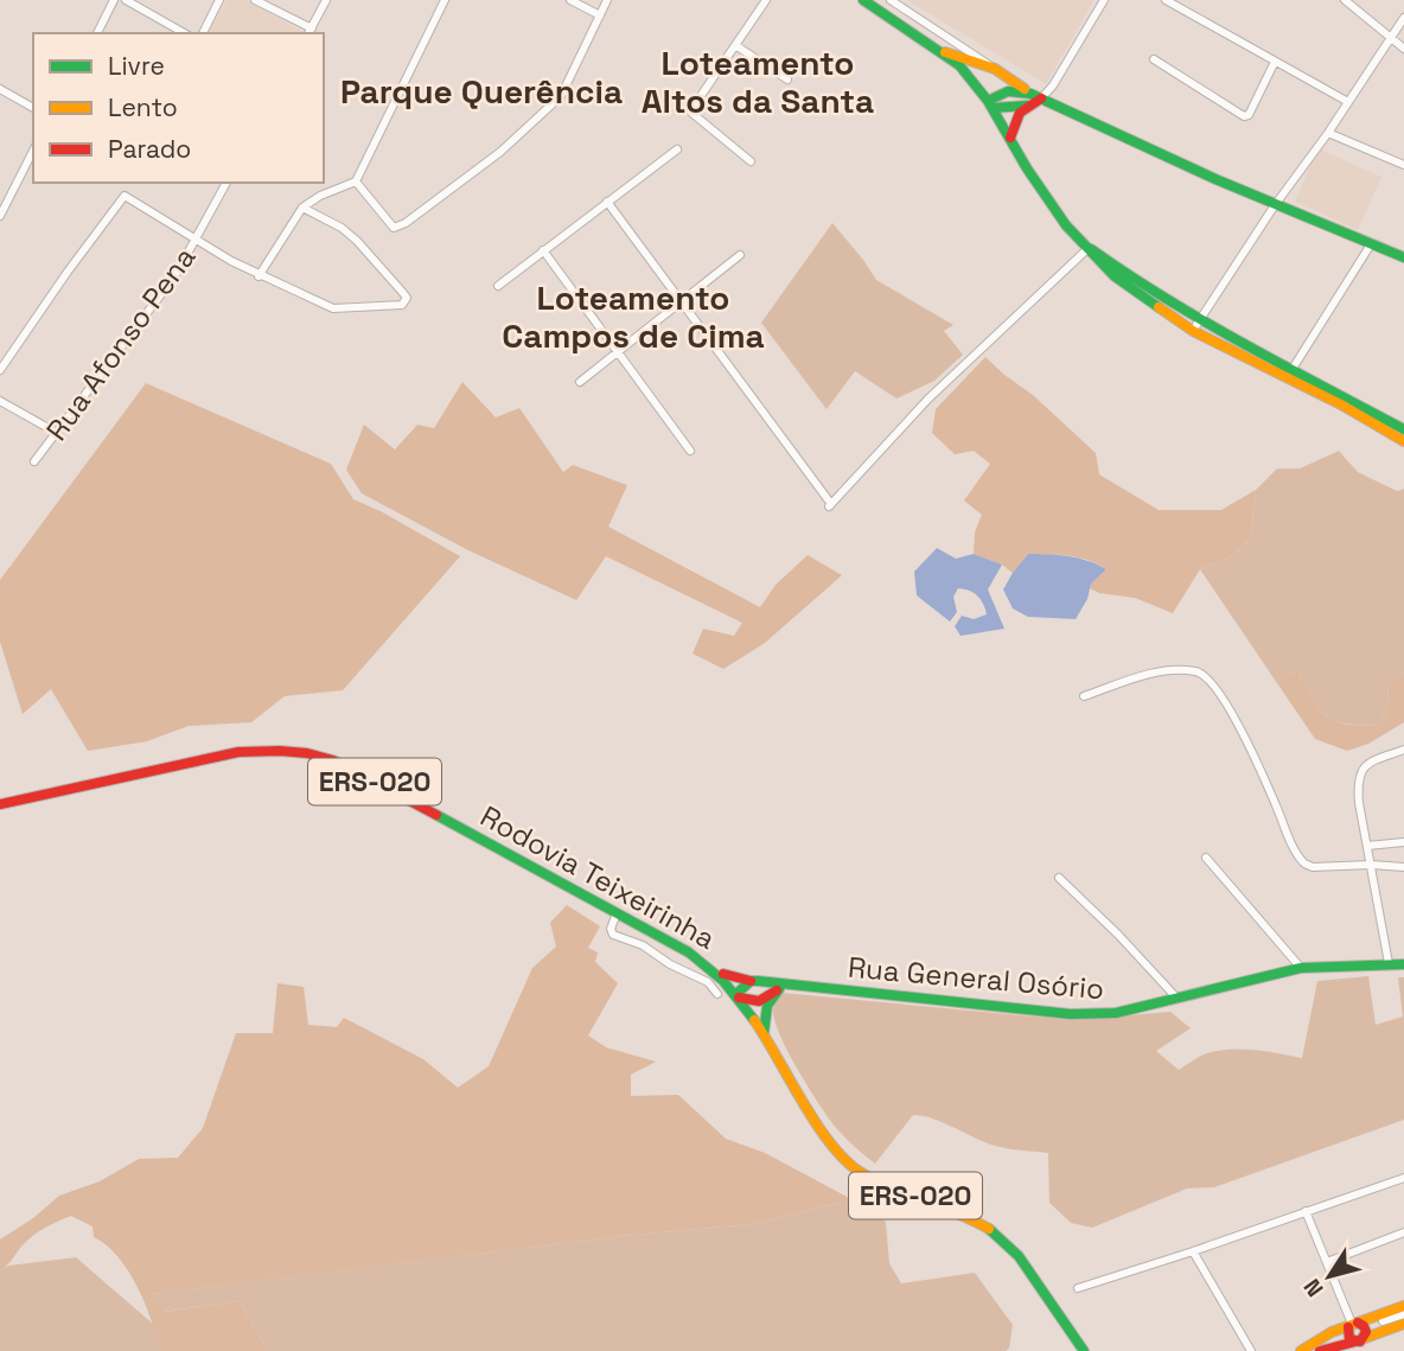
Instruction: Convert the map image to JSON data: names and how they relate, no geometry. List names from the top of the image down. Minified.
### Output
{"streets":{"main road":["ERS-020","Rodovia Teixeirinha","Rua General Osório"],"street":["Rua Afonso Pena"]},"crossings":[["ERS-020","Rodovia Teixeirinha"],["Rodovia Teixeirinha","Rua General Osório"]],"districts":["Loteamento Altos da Santa","Parque Querência","Loteamento Campos de Cima"],"legend":["Livre","Lento","Parado"],"north":"bottom left"}
